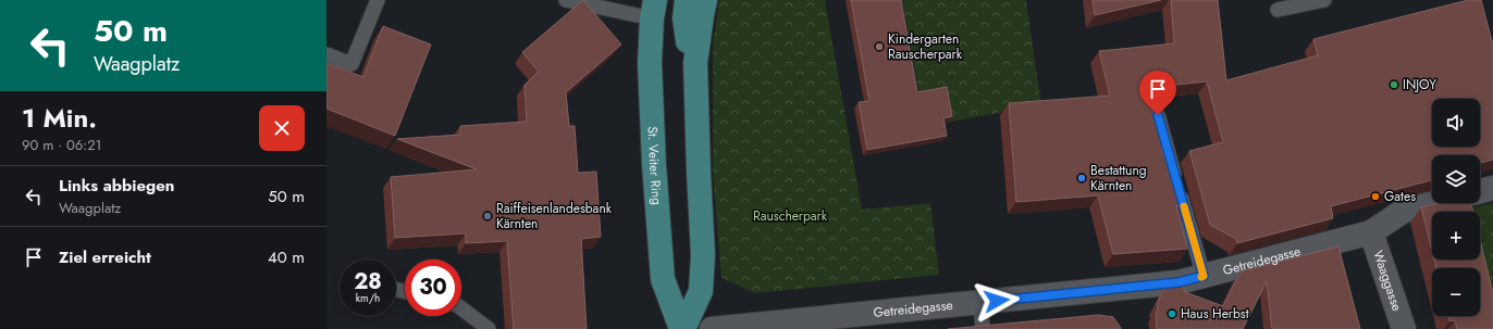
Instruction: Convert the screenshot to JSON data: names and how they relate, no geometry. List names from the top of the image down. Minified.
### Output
{"streets":{"main road":["St. Veiter Ring"],"street":["Getreidegasse","Waaggasse"]},"crossings":[["Getreidegasse","Waaggasse"]],"parks":["Rauscherpark"],"places":["Kindergarten Rauscherpark","INJOY","Bestattung Kärnten","Gates","Raiffeisenlandesbank Kärnten","Haus Herbst"],"page":{"turn":["50 m","Waagplatz"],"heading":["1 Min.","90 m · 06:21"],"map_buttons":["+","−"],"list":[{"name":"Links abbiegen","note":"Waagplatz","value":"50 m"},{"name":"Ziel erreicht","value":"40 m"}],"speed":"28 km/h","limit":"30"}}
